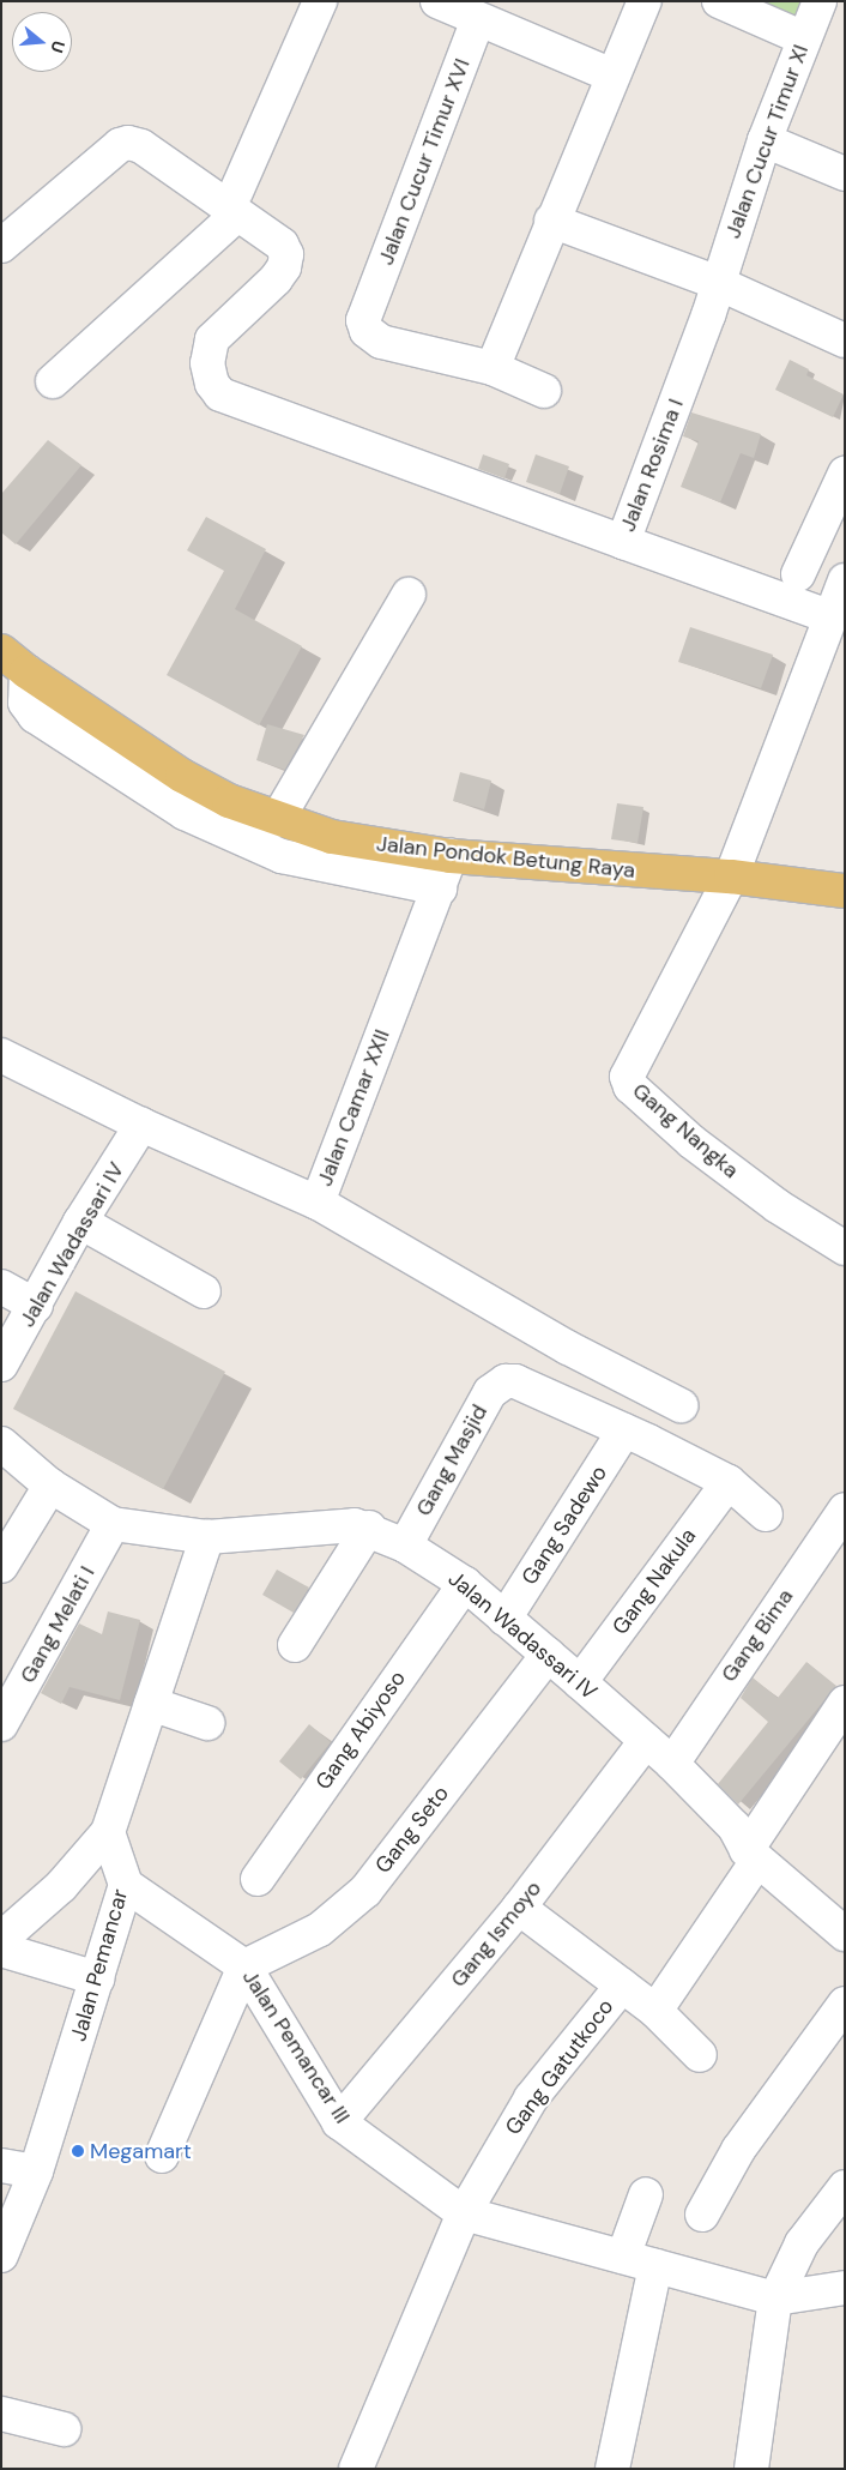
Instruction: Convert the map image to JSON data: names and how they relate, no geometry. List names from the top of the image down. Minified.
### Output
{"streets":{"main road":["Jalan Pondok Betung Raya"],"street":["Jalan Cucur Timur XI","Jalan Cucur Timur XVI","Jalan Rosima I","Jalan Camar XXII","Gang Nangka","Jalan Wadassari IV","Gang Masjid","Gang Sadewo","Gang Nakula","Gang Melati I","Gang Bima","Gang Abiyoso","Gang Seto","Gang Ismoyo","Jalan Pemancar","Jalan Pemancar III","Gang Gatutkoco"]},"crossings":[["Jalan Cucur Timur XI","Jalan Rosima I"],["Jalan Pondok Betung Raya","Jalan Camar XXII"],["Jalan Pondok Betung Raya","Gang Nangka"],["Jalan Camar XXII","Jalan Wadassari IV"],["Jalan Wadassari IV","Gang Masjid"],["Jalan Wadassari IV","Gang Sadewo"],["Jalan Wadassari IV","Gang Nakula"],["Jalan Wadassari IV","Gang Melati I"],["Jalan Wadassari IV","Gang Bima"],["Jalan Wadassari IV","Gang Abiyoso"],["Jalan Wadassari IV","Gang Seto"],["Jalan Wadassari IV","Gang Ismoyo"],["Gang Masjid","Gang Sadewo"],["Gang Seto","Jalan Pemancar III"],["Gang Ismoyo","Jalan Pemancar III"],["Jalan Pemancar","Jalan Pemancar III"],["Jalan Pemancar III","Gang Gatutkoco"]],"places":["Megamart"],"north":"right"}
